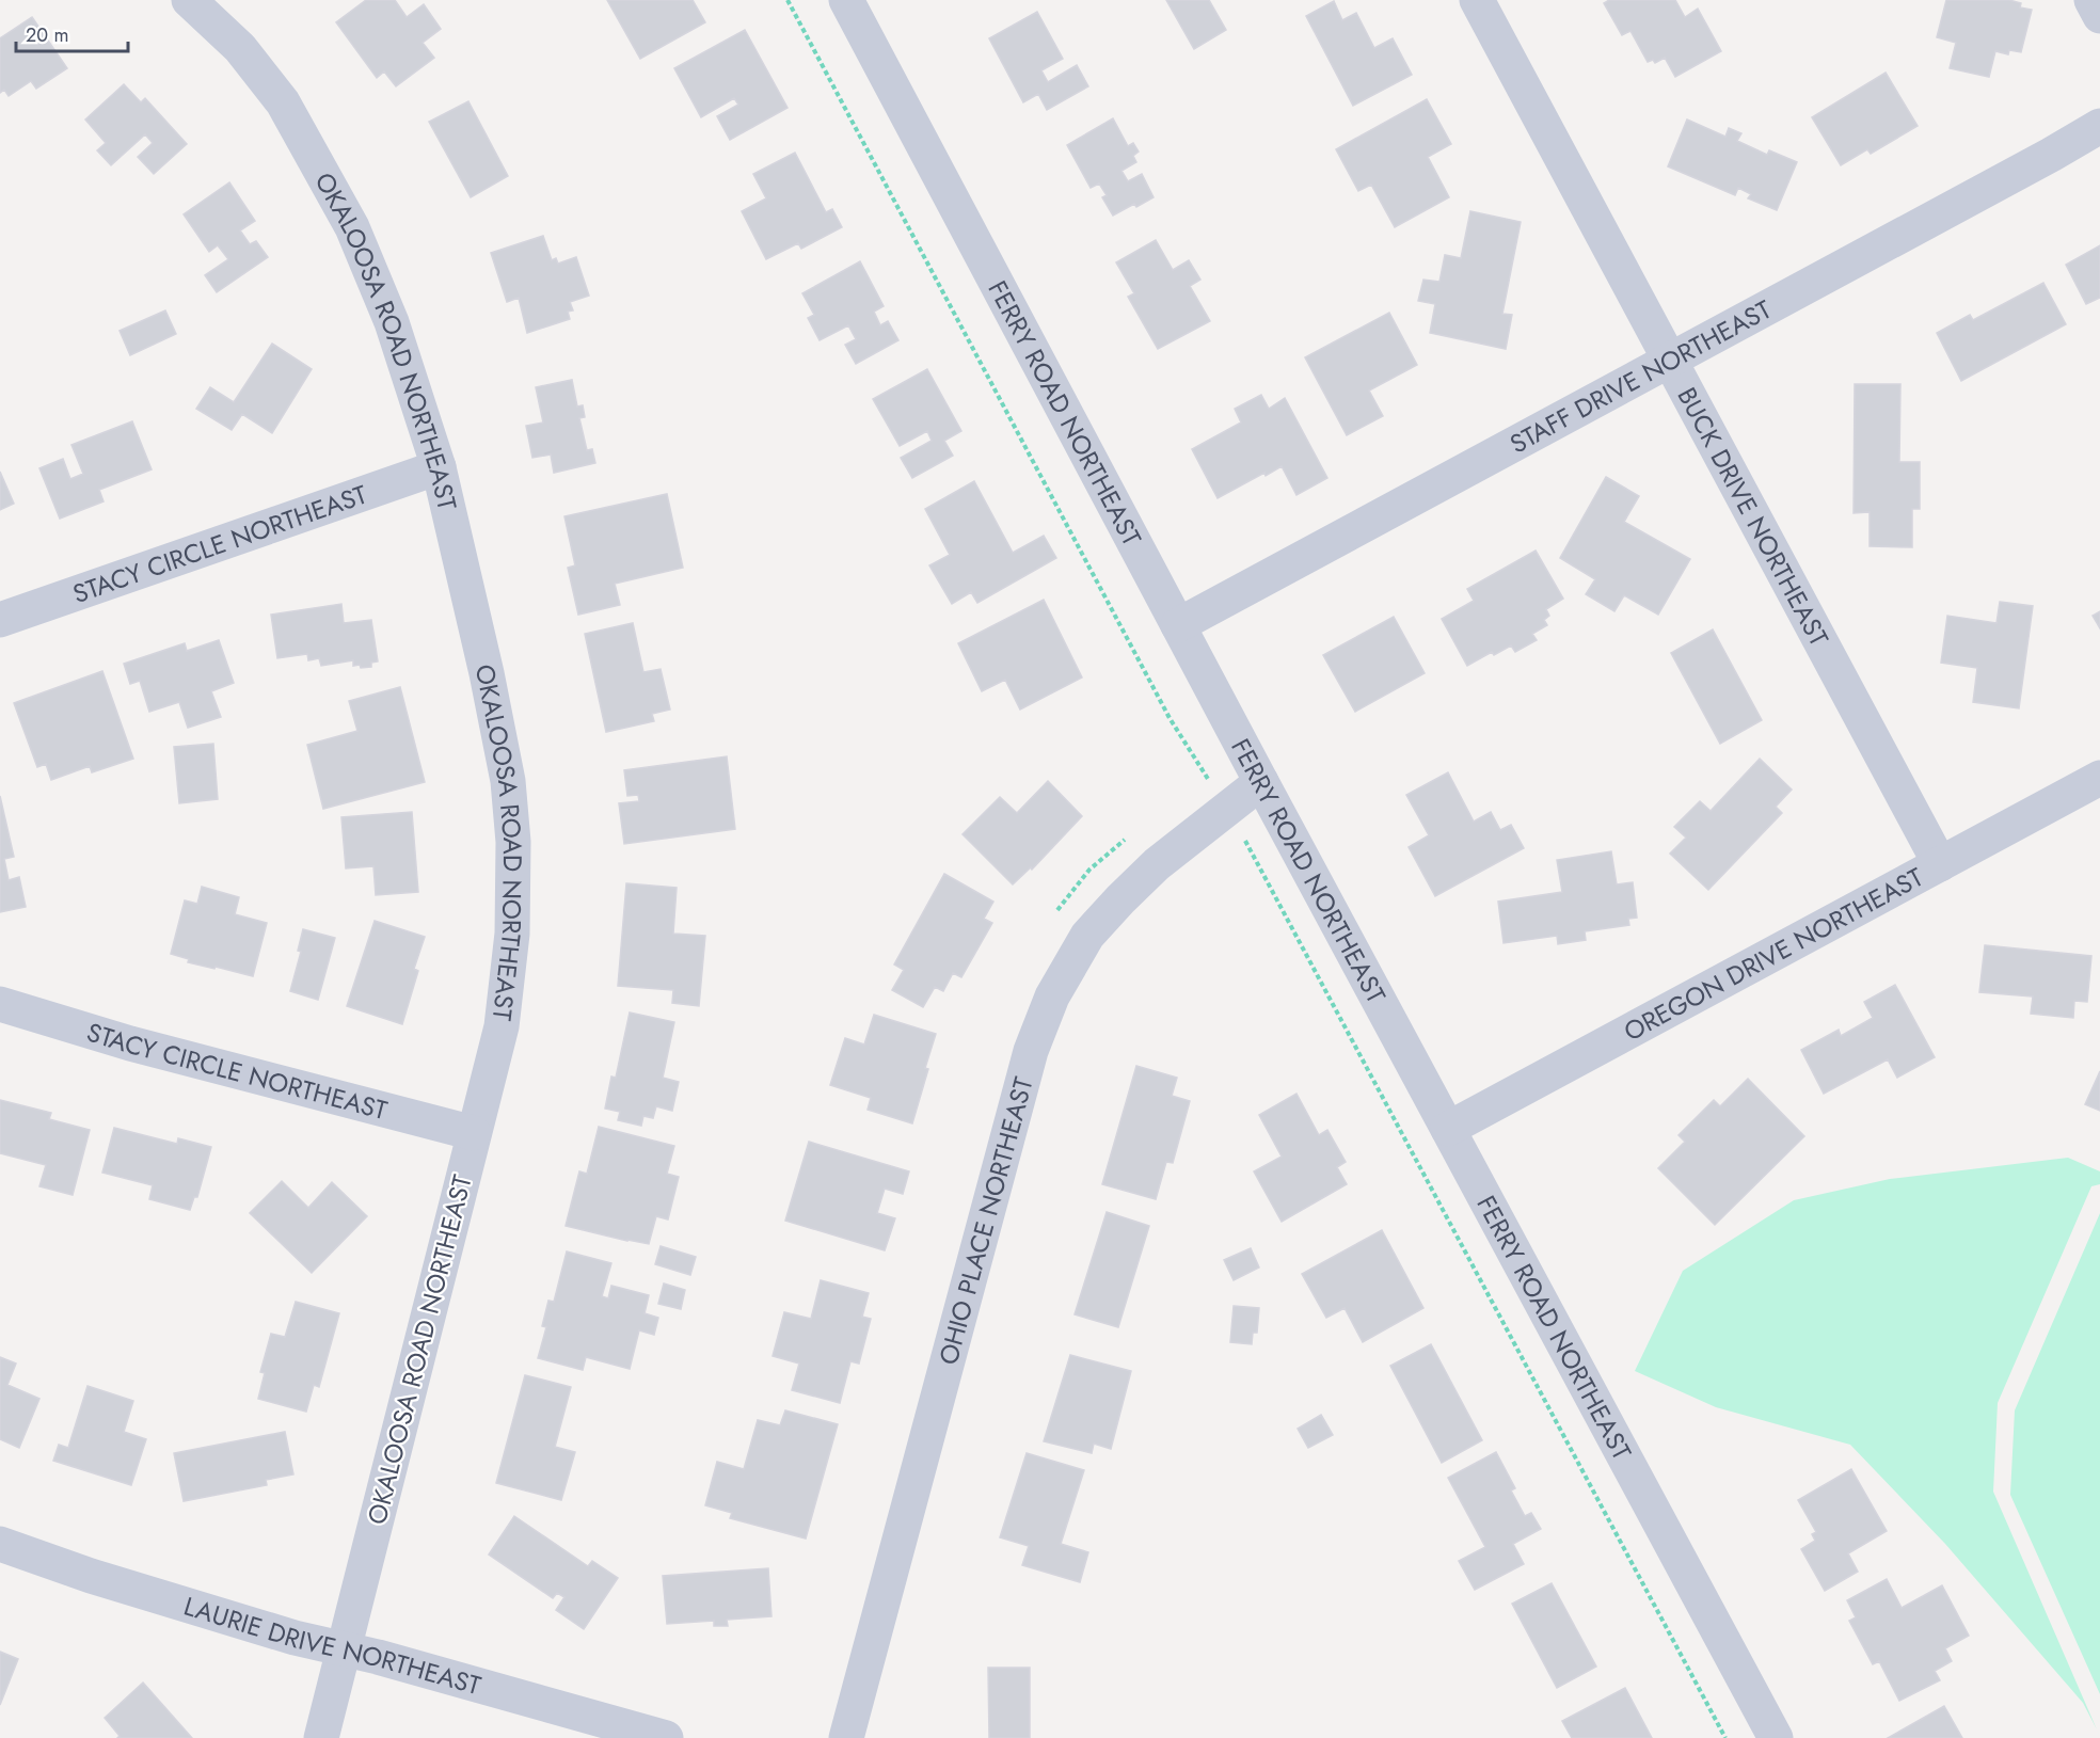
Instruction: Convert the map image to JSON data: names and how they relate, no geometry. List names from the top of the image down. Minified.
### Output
{"streets":{"street":["OKALOOSA ROAD NORTHEAST","STAFF DRIVE NORTHEAST","FERRY ROAD NORTHEAST","BUCK DRIVE NORTHEAST","STACY CIRCLE NORTHEAST","OREGON DRIVE NORTHEAST","OHIO PLACE NORTHEAST","LAURIE DRIVE NORTHEAST"]},"crossings":[["OKALOOSA ROAD NORTHEAST","STACY CIRCLE NORTHEAST"],["OKALOOSA ROAD NORTHEAST","LAURIE DRIVE NORTHEAST"],["STAFF DRIVE NORTHEAST","FERRY ROAD NORTHEAST"],["STAFF DRIVE NORTHEAST","BUCK DRIVE NORTHEAST"],["FERRY ROAD NORTHEAST","OREGON DRIVE NORTHEAST"],["FERRY ROAD NORTHEAST","OHIO PLACE NORTHEAST"],["BUCK DRIVE NORTHEAST","OREGON DRIVE NORTHEAST"]],"scale_bar":"20 m"}
